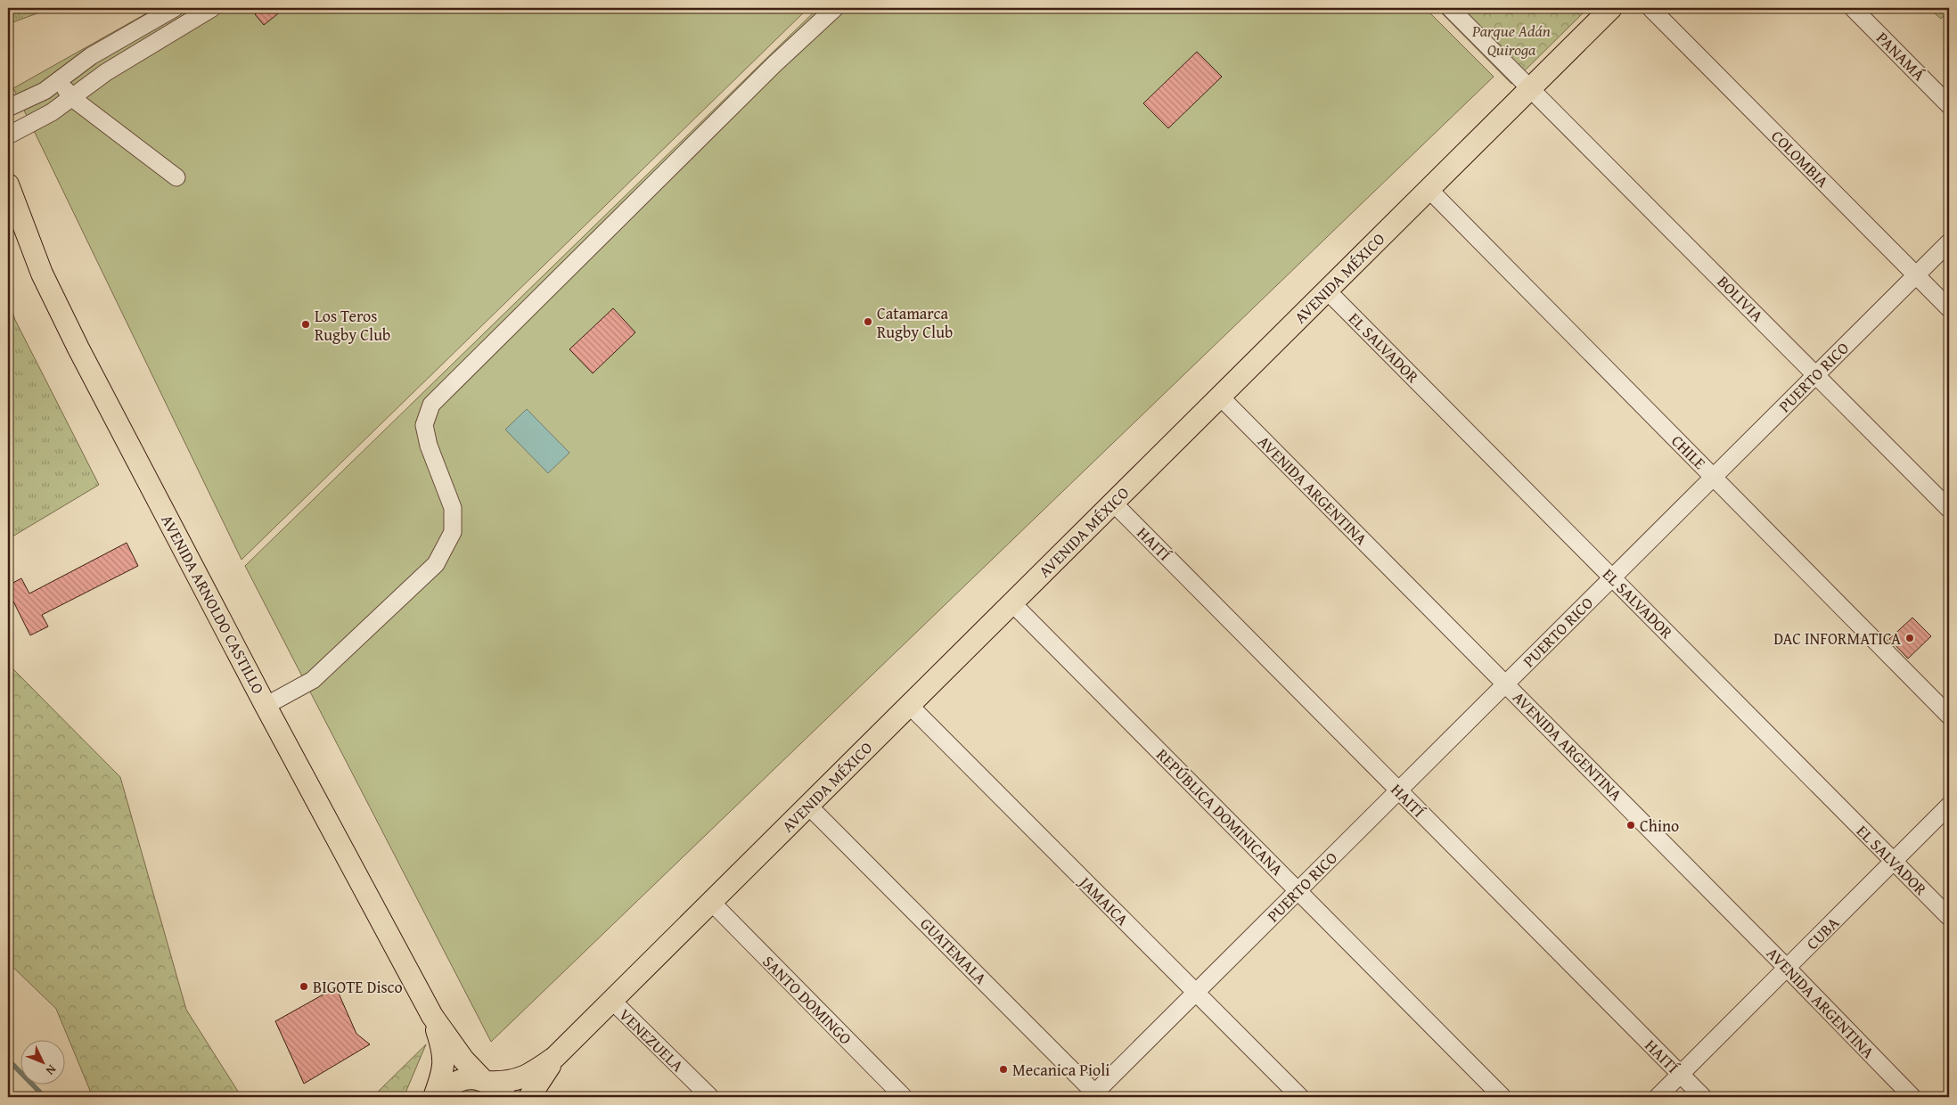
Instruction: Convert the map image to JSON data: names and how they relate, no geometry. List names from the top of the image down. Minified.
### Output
{"streets":{"main road":["AVENIDA MÉXICO","AVENIDA ARNOLDO CASTILLO"],"street":["PANAMÁ","COLOMBIA","BOLIVIA","EL SALVADOR","PUERTO RICO","CHILE","AVENIDA ARGENTINA","HAITÍ","REPÚBLICA DOMINICANA","JAMAICA","CUBA","GUATEMALA","SANTO DOMINGO","VENEZUELA"]},"crossings":[["COLOMBIA","PUERTO RICO"],["AVENIDA MÉXICO","BOLIVIA"],["AVENIDA MÉXICO","EL SALVADOR"],["AVENIDA MÉXICO","CHILE"],["AVENIDA MÉXICO","AVENIDA ARGENTINA"],["AVENIDA MÉXICO","HAITÍ"],["AVENIDA MÉXICO","AVENIDA ARNOLDO CASTILLO"],["AVENIDA MÉXICO","REPÚBLICA DOMINICANA"],["AVENIDA MÉXICO","JAMAICA"],["AVENIDA MÉXICO","GUATEMALA"],["AVENIDA MÉXICO","SANTO DOMINGO"],["AVENIDA MÉXICO","VENEZUELA"],["BOLIVIA","PUERTO RICO"],["EL SALVADOR","PUERTO RICO"],["EL SALVADOR","CUBA"],["PUERTO RICO","CHILE"],["PUERTO RICO","AVENIDA ARGENTINA"],["PUERTO RICO","HAITÍ"],["PUERTO RICO","REPÚBLICA DOMINICANA"],["PUERTO RICO","JAMAICA"],["PUERTO RICO","GUATEMALA"],["AVENIDA ARGENTINA","CUBA"],["HAITÍ","CUBA"]],"parks":["Parque Adán Quiroga"],"places":["Catamarca Rugby Club","Los Teros Rugby Club","DAC INFORMATICA","Chino","BIGOTE Disco","Mecanica Pioli"],"north":"bottom right"}
